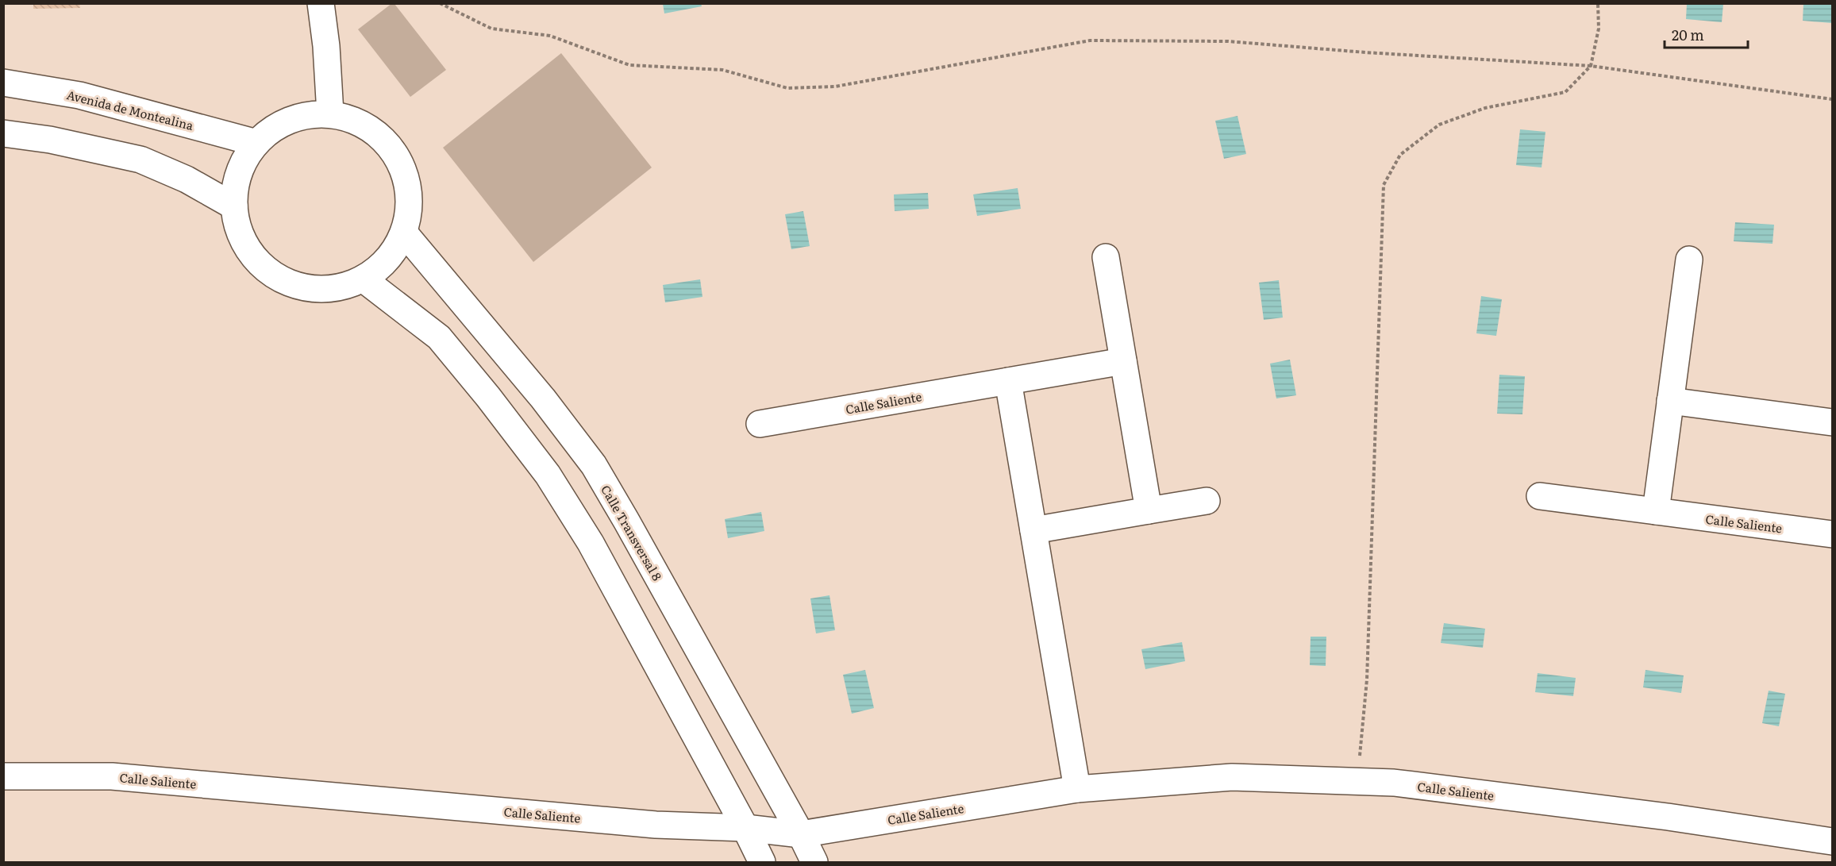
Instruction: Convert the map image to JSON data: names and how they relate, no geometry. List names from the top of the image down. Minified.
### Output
{"streets":{"street":["Avenida de Montealina","Calle Saliente","Calle Transversal 8"]},"crossings":[["Calle Saliente","Calle Transversal 8"]],"scale_bar":"20 m"}
